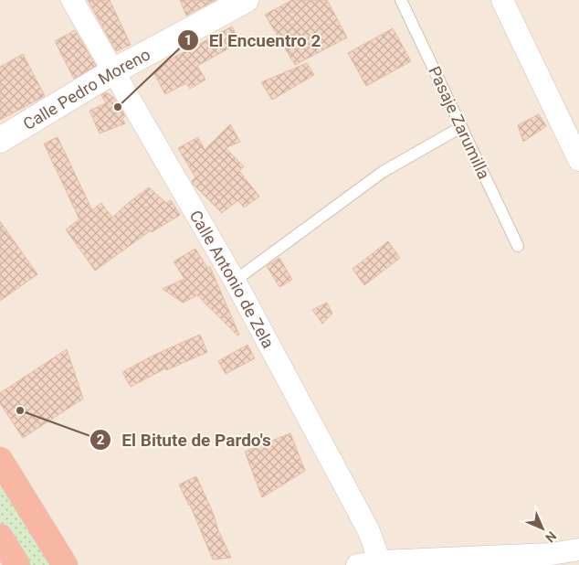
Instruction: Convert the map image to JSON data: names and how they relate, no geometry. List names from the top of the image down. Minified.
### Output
{"streets":{"main road":["Calle Pedro Moreno"],"street":["Calle Antonio de Zela"],"lane":["Pasaje Zarumilla"]},"crossings":[["Calle Pedro Moreno","Calle Antonio de Zela"]],"places":["El Encuentro 2","El Bitute de Pardo's"],"north":"bottom right"}
